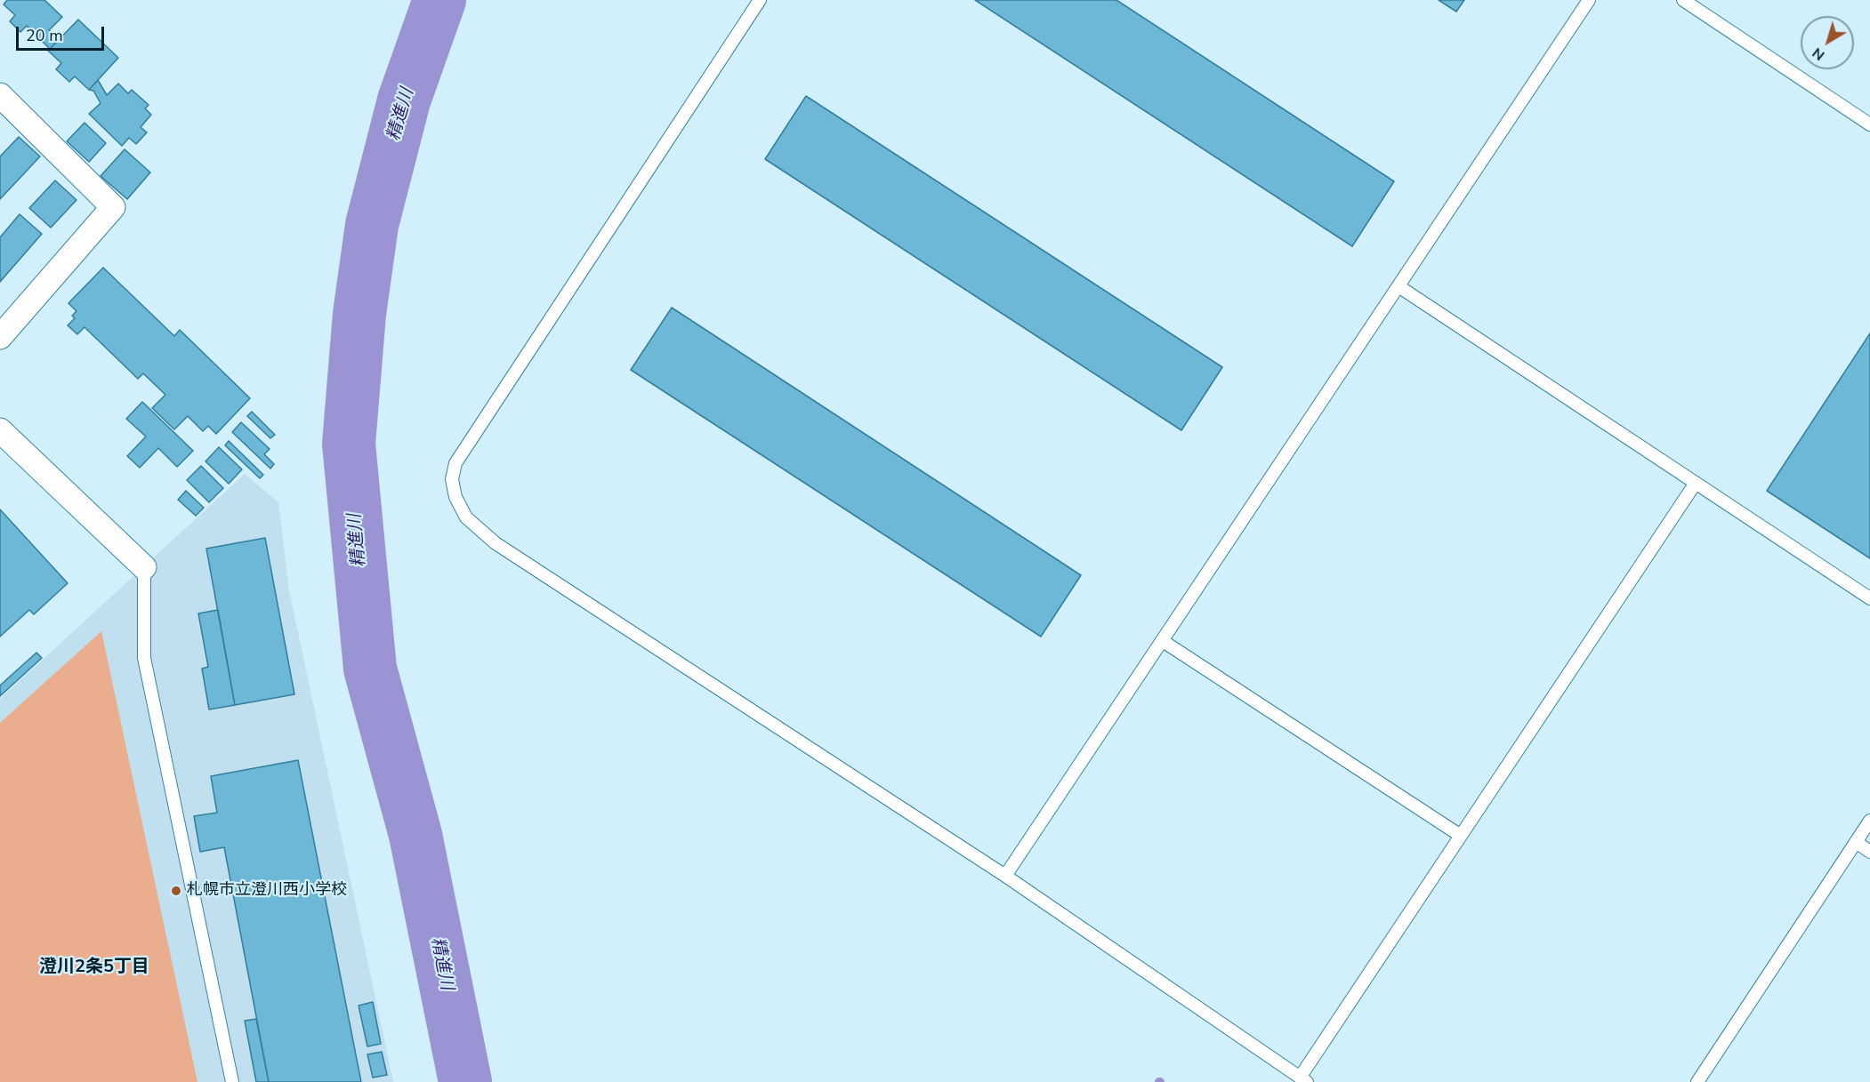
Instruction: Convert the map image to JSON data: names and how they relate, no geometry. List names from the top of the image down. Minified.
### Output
{"districts":["澄川2条5丁目"],"water":["精進川"],"places":["札幌市立澄川西小学校"],"scale_bar":"20 m","north":"bottom left"}
